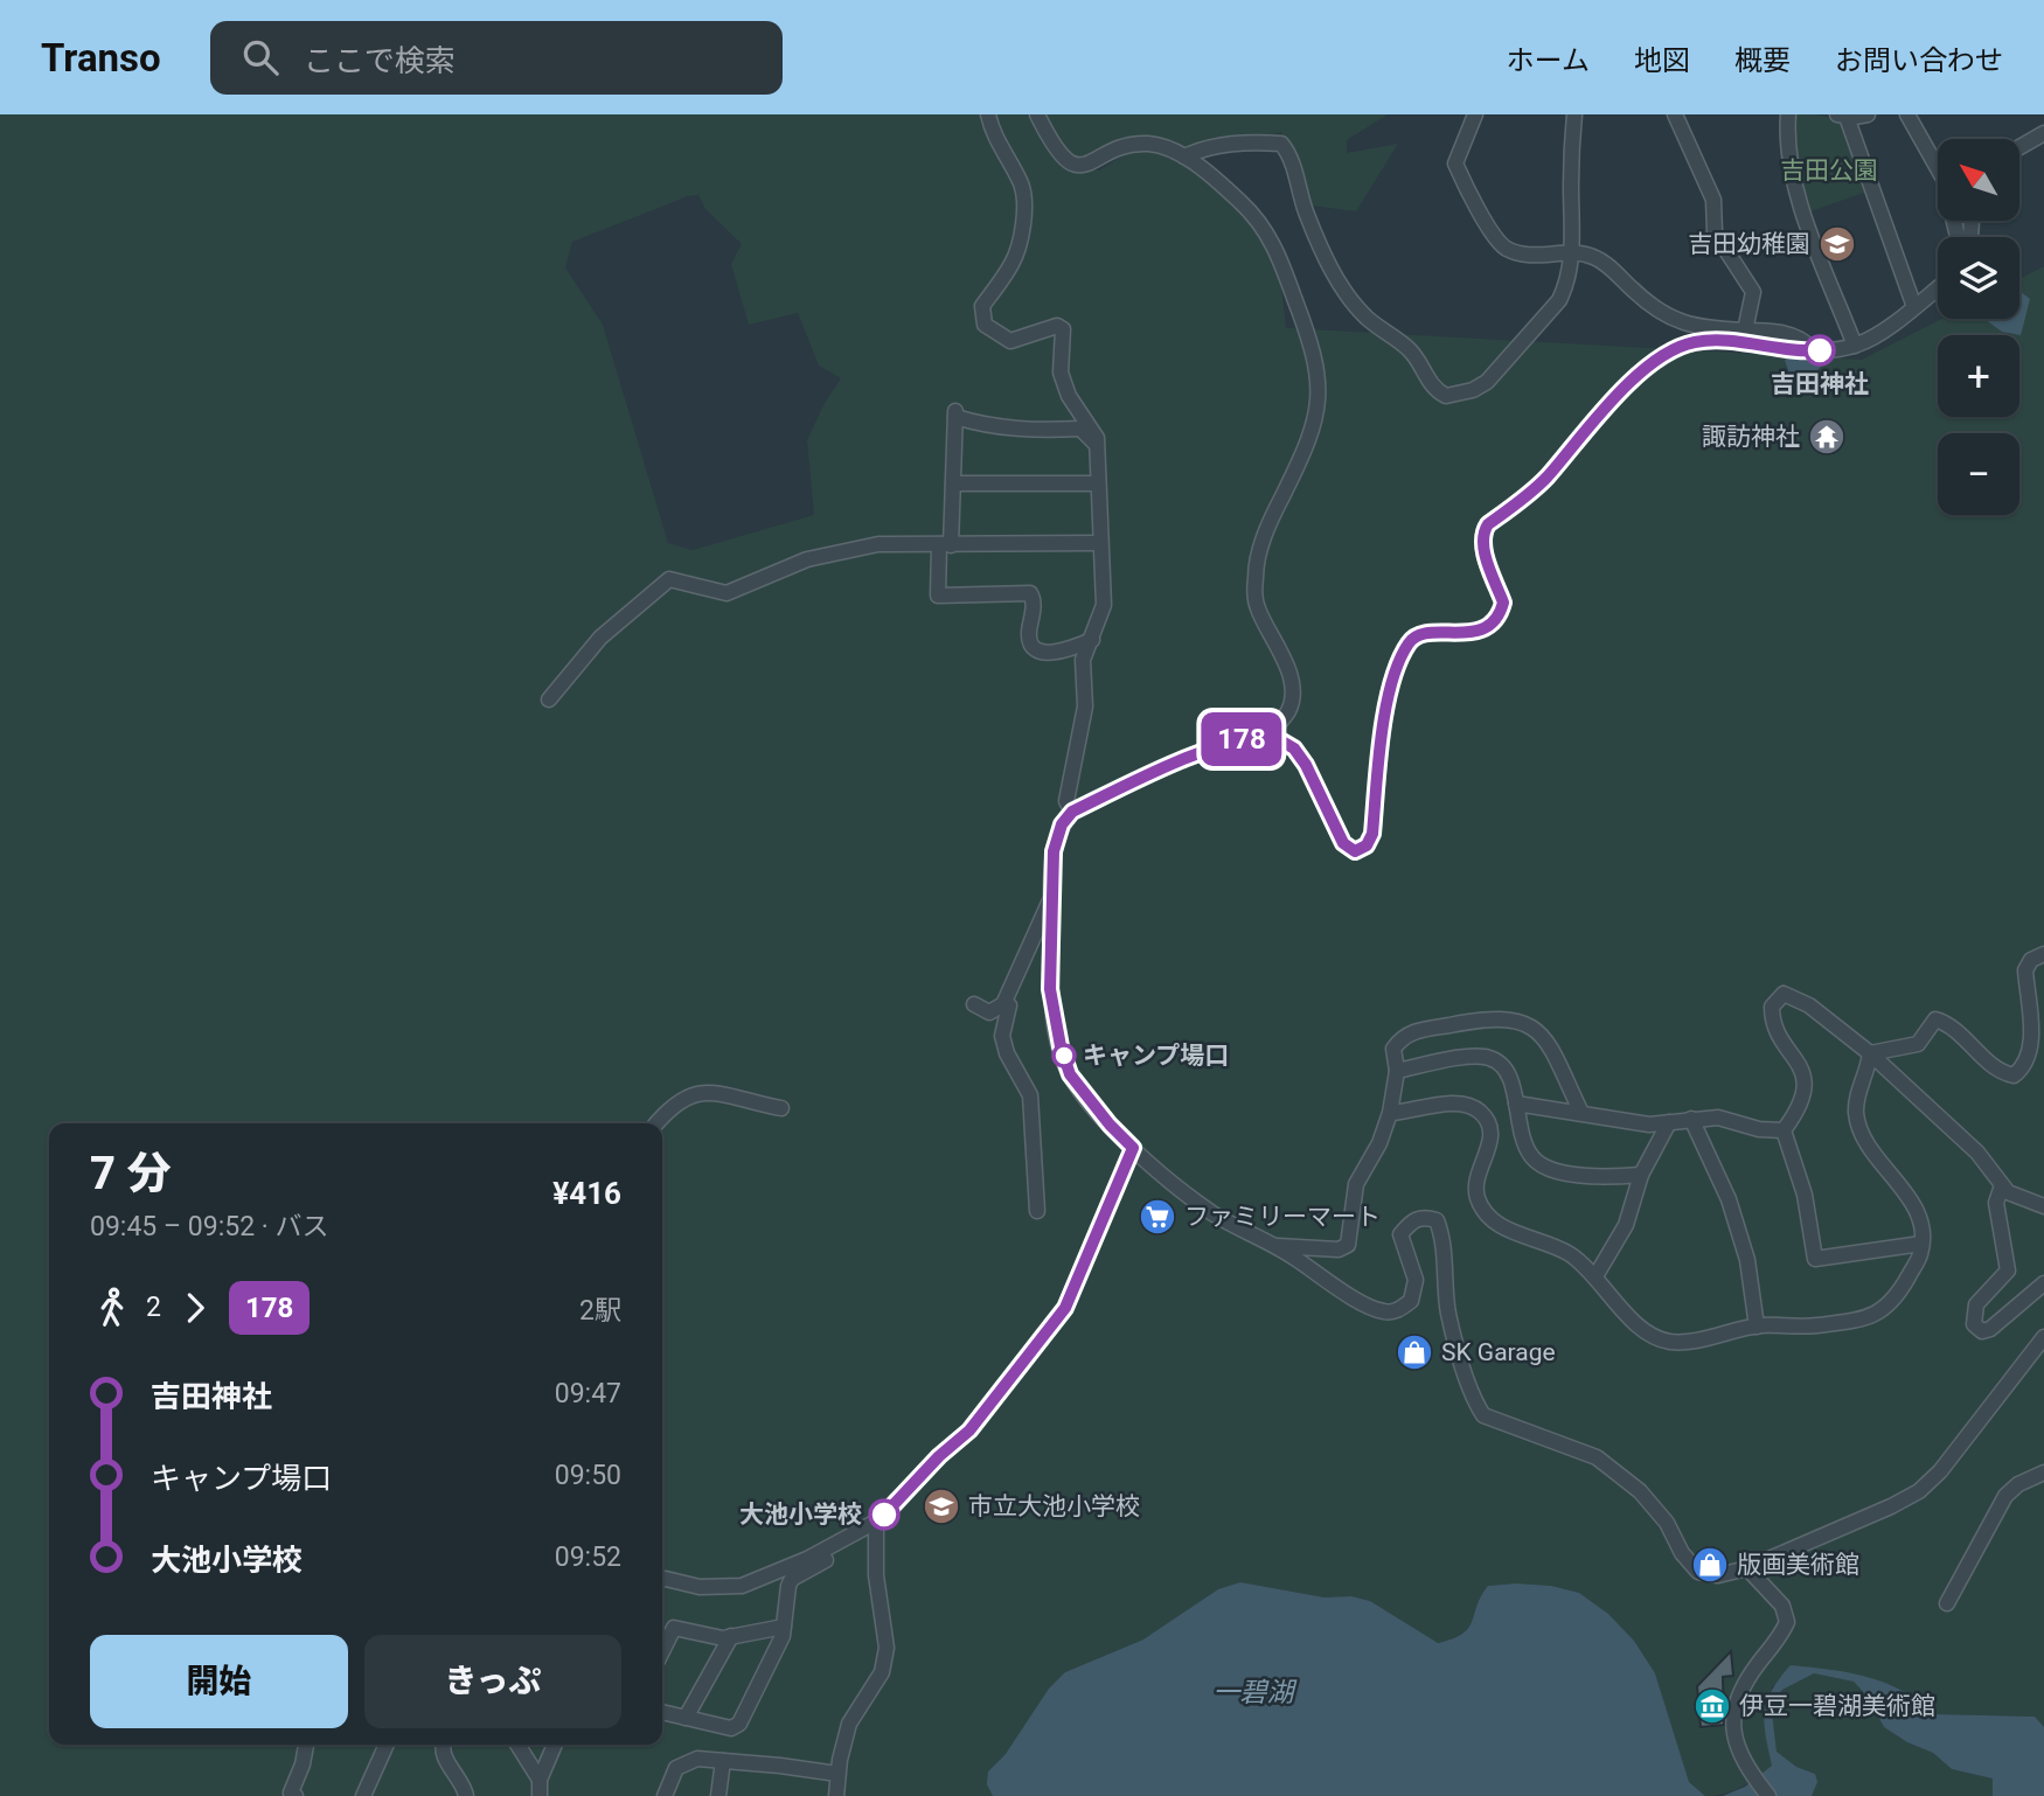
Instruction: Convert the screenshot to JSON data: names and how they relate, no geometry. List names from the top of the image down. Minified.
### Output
{"water":["一碧湖"],"parks":["吉田公園"],"places":{"school or university":["吉田幼稚園","市立大池小学校"],"other":["吉田神社","キャンプ場口","大池小学校"],"temple":["諏訪神社"],"supermarket":["ファミリーマート"],"shop":["SK Garage","版画美術館"],"museum":["伊豆一碧湖美術館"]},"lines":["bus line 178"],"north":"top left","page":{"header":"Transo","search":"ここで検索","nav":["ホーム","地図","概要","お問い合わせ"],"on_map":"178","map_buttons":["+","−"],"heading":["7 分","09:45 – 09:52 · バス","¥416"],"legs":["2","178","2駅"],"list":[{"name":"吉田神社","value":"09:47"},{"name":"キャンプ場口","value":"09:50"},{"name":"大池小学校","value":"09:52"}],"buttons":["開始","きっぷ"]}}
